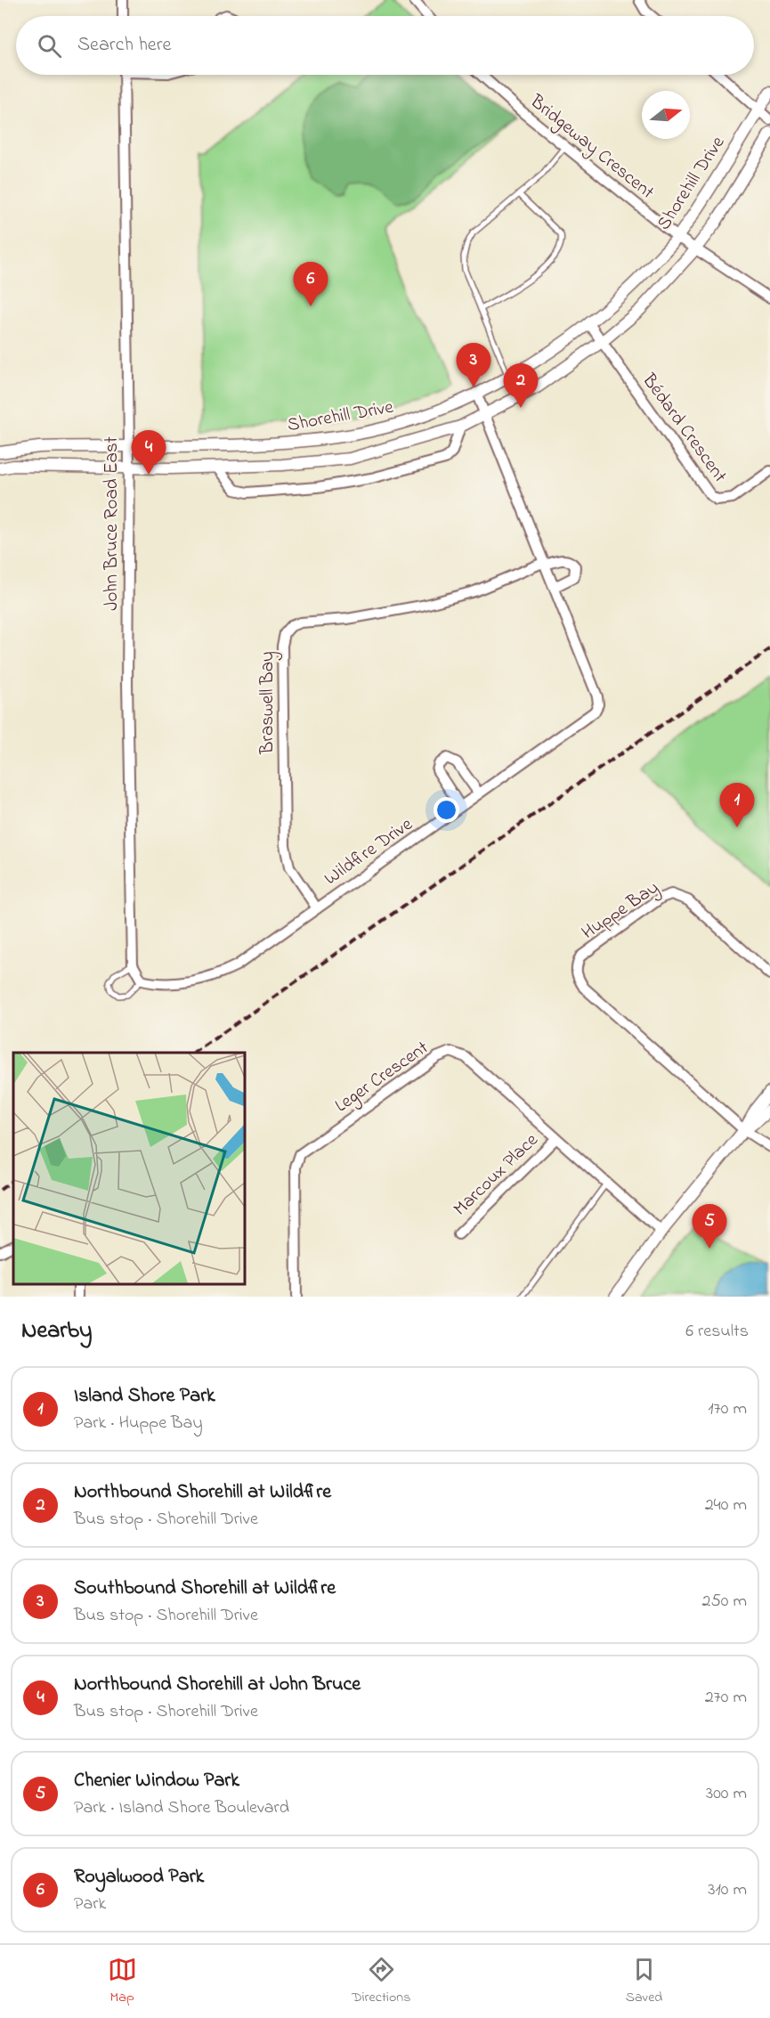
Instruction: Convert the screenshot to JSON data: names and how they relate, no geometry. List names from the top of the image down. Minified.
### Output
{"streets":{"street":["Bridgeway Crescent","Shorehill Drive","Bédard Crescent","John Bruce Road East","Braswell Bay","Wildfire Drive","Huppe Bay","Leger Crescent","Marcoux Place"]},"crossings":[["Bridgeway Crescent","Shorehill Drive"],["Shorehill Drive","Bédard Crescent"],["Shorehill Drive","John Bruce Road East"],["Shorehill Drive","Wildfire Drive"],["John Bruce Road East","Wildfire Drive"],["Braswell Bay","Wildfire Drive"],["Leger Crescent","Marcoux Place"]],"north":"right","page":{"search":"Search here","pins":["6","3","2","4","1","5"],"heading":["Nearby","6 results"],"list":[{"mark":"1","name":"Island Shore Park","note":"Park · Huppe Bay","value":"170 m"},{"mark":"2","name":"Northbound Shorehill at Wildfire","note":"Bus stop · Shorehill Drive","value":"240 m"},{"mark":"3","name":"Southbound Shorehill at Wildfire","note":"Bus stop · Shorehill Drive","value":"250 m"},{"mark":"4","name":"Northbound Shorehill at John Bruce","note":"Bus stop · Shorehill Drive","value":"270 m"},{"mark":"5","name":"Chenier Window Park","note":"Park · Island Shore Boulevard","value":"300 m"},{"mark":"6","name":"Royalwood Park","note":"Park","value":"310 m"}],"nav":["Map","Directions","Saved"]}}
